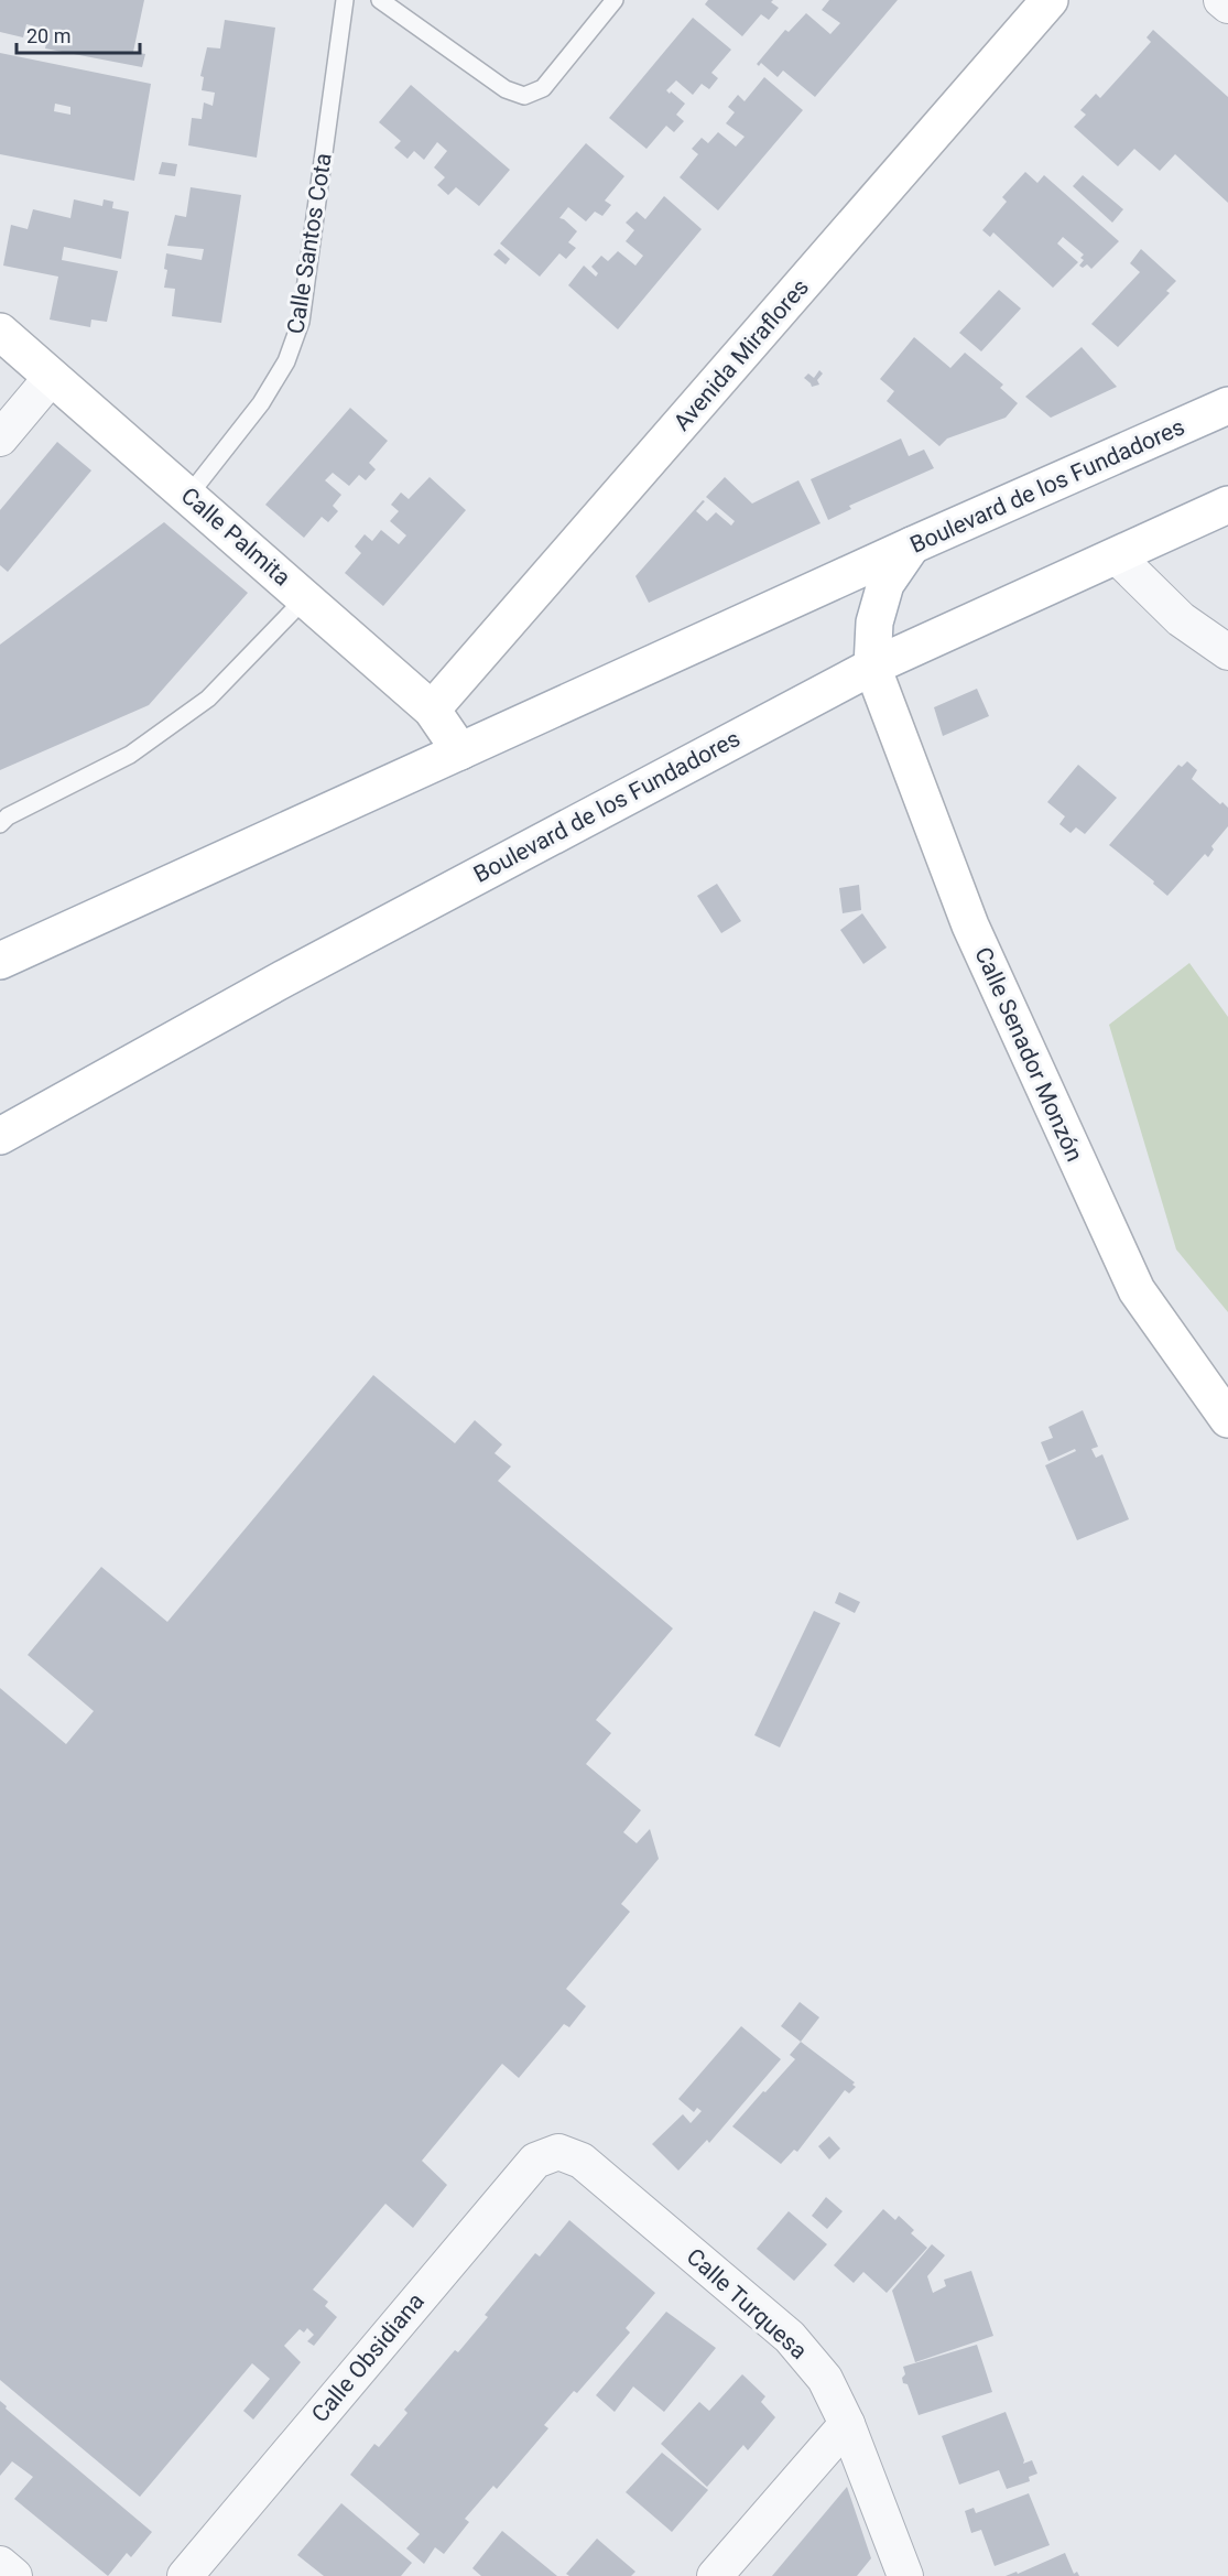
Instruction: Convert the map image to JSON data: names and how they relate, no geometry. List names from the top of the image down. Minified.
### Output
{"streets":{"main road":["Avenida Miraflores","Boulevard de los Fundadores","Calle Palmita","Calle Senador Monzón"],"street":["Calle Turquesa","Calle Obsidiana"],"lane":["Calle Santos Cota"]},"crossings":[["Calle Santos Cota","Calle Palmita"],["Avenida Miraflores","Calle Palmita"],["Boulevard de los Fundadores","Calle Palmita"],["Boulevard de los Fundadores","Calle Senador Monzón"],["Calle Turquesa","Calle Obsidiana"]],"scale_bar":"20 m"}
